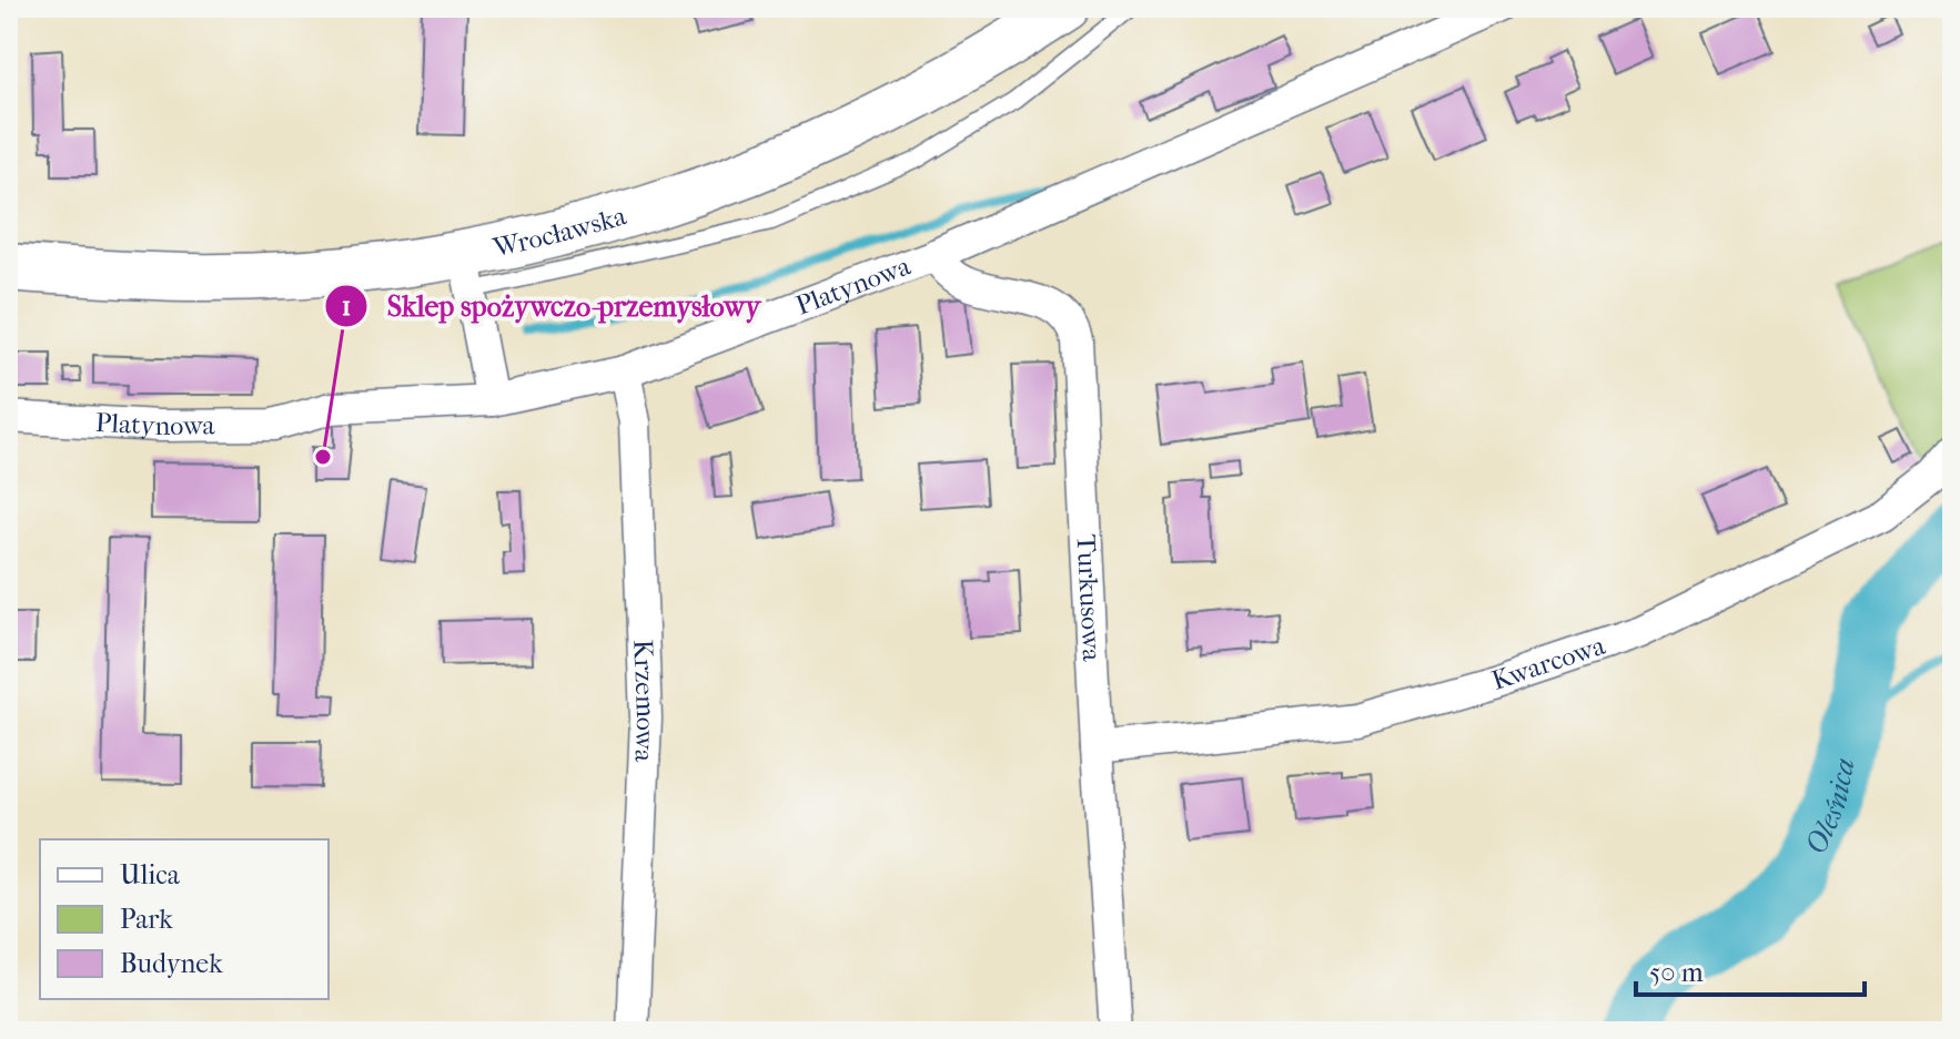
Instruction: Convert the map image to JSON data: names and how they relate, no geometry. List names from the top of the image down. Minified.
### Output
{"streets":{"main road":["Wrocławska"],"street":["Platynowa","Turkusowa","Kwarcowa","Krzemowa"]},"crossings":[["Platynowa","Turkusowa"],["Platynowa","Krzemowa"],["Turkusowa","Kwarcowa"]],"water":["Oleśnica"],"places":["Sklep spożywczo-przemysłowy"],"legend":["Ulica","Park","Budynek"],"scale_bar":"50 m"}
